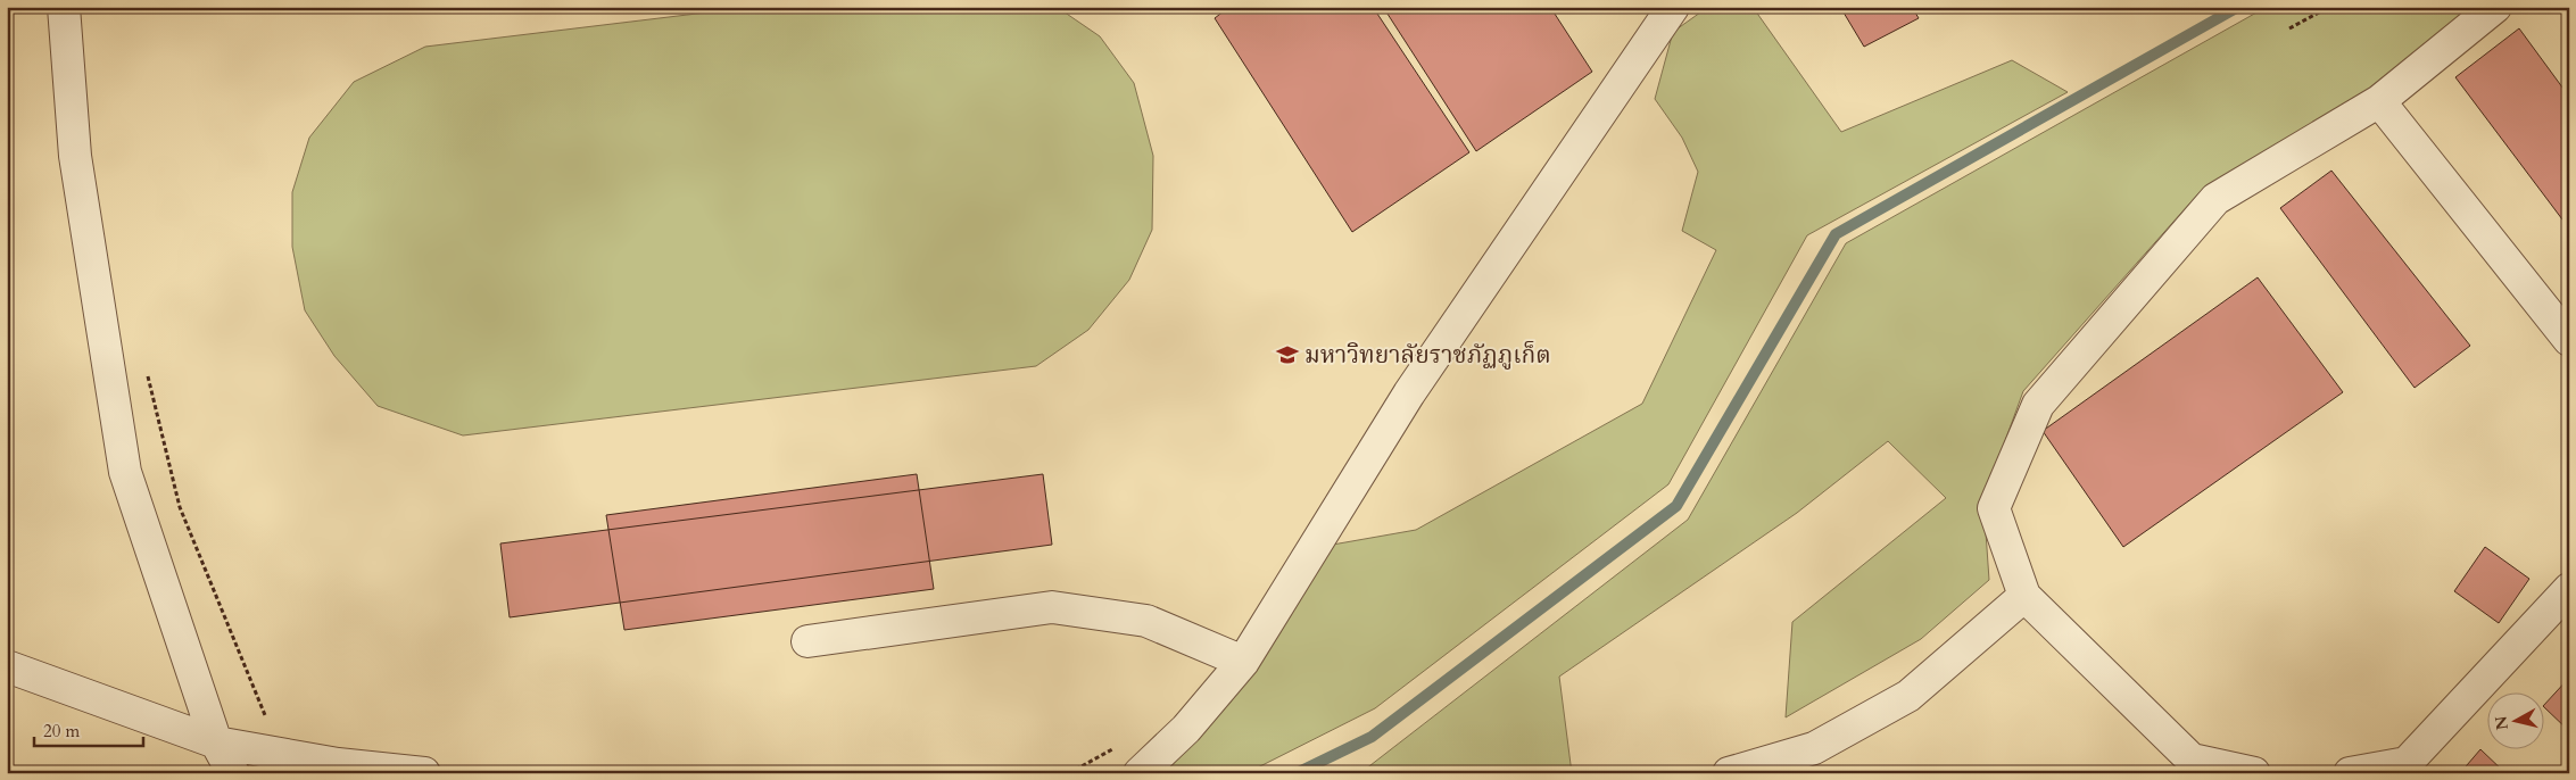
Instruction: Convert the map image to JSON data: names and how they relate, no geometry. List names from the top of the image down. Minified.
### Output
{"places":{"school or university":["มหาวิทยาลัยราชภัฏภูเก็ต"]},"scale_bar":"20 m","north":"left"}
